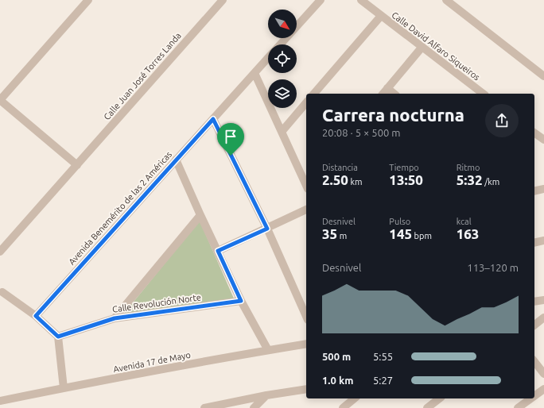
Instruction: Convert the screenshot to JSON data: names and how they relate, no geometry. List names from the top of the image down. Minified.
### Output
{"streets":{"street":["Calle David Alfaro Siqueiros","Calle Juan José Torres Landa","Avenida Benemérito de las 2 Américas","Calle Revolución Norte","Avenida 17 de Mayo"]},"north":"bottom right","page":{"heading":["Carrera nocturna","20:08 · 5 × 500 m"],"stats":[["Distancia","2.50 km"],["Tiempo","13:50"],["Ritmo","5:32 /km"],["Desnivel","35 m"],["Pulso","145 bpm"],["kcal","163"]],"chart":["Desnivel","113–120 m"],"list":[{"name":"500 m","note":"5:55"},{"name":"1.0 km","note":"5:27"}]}}
